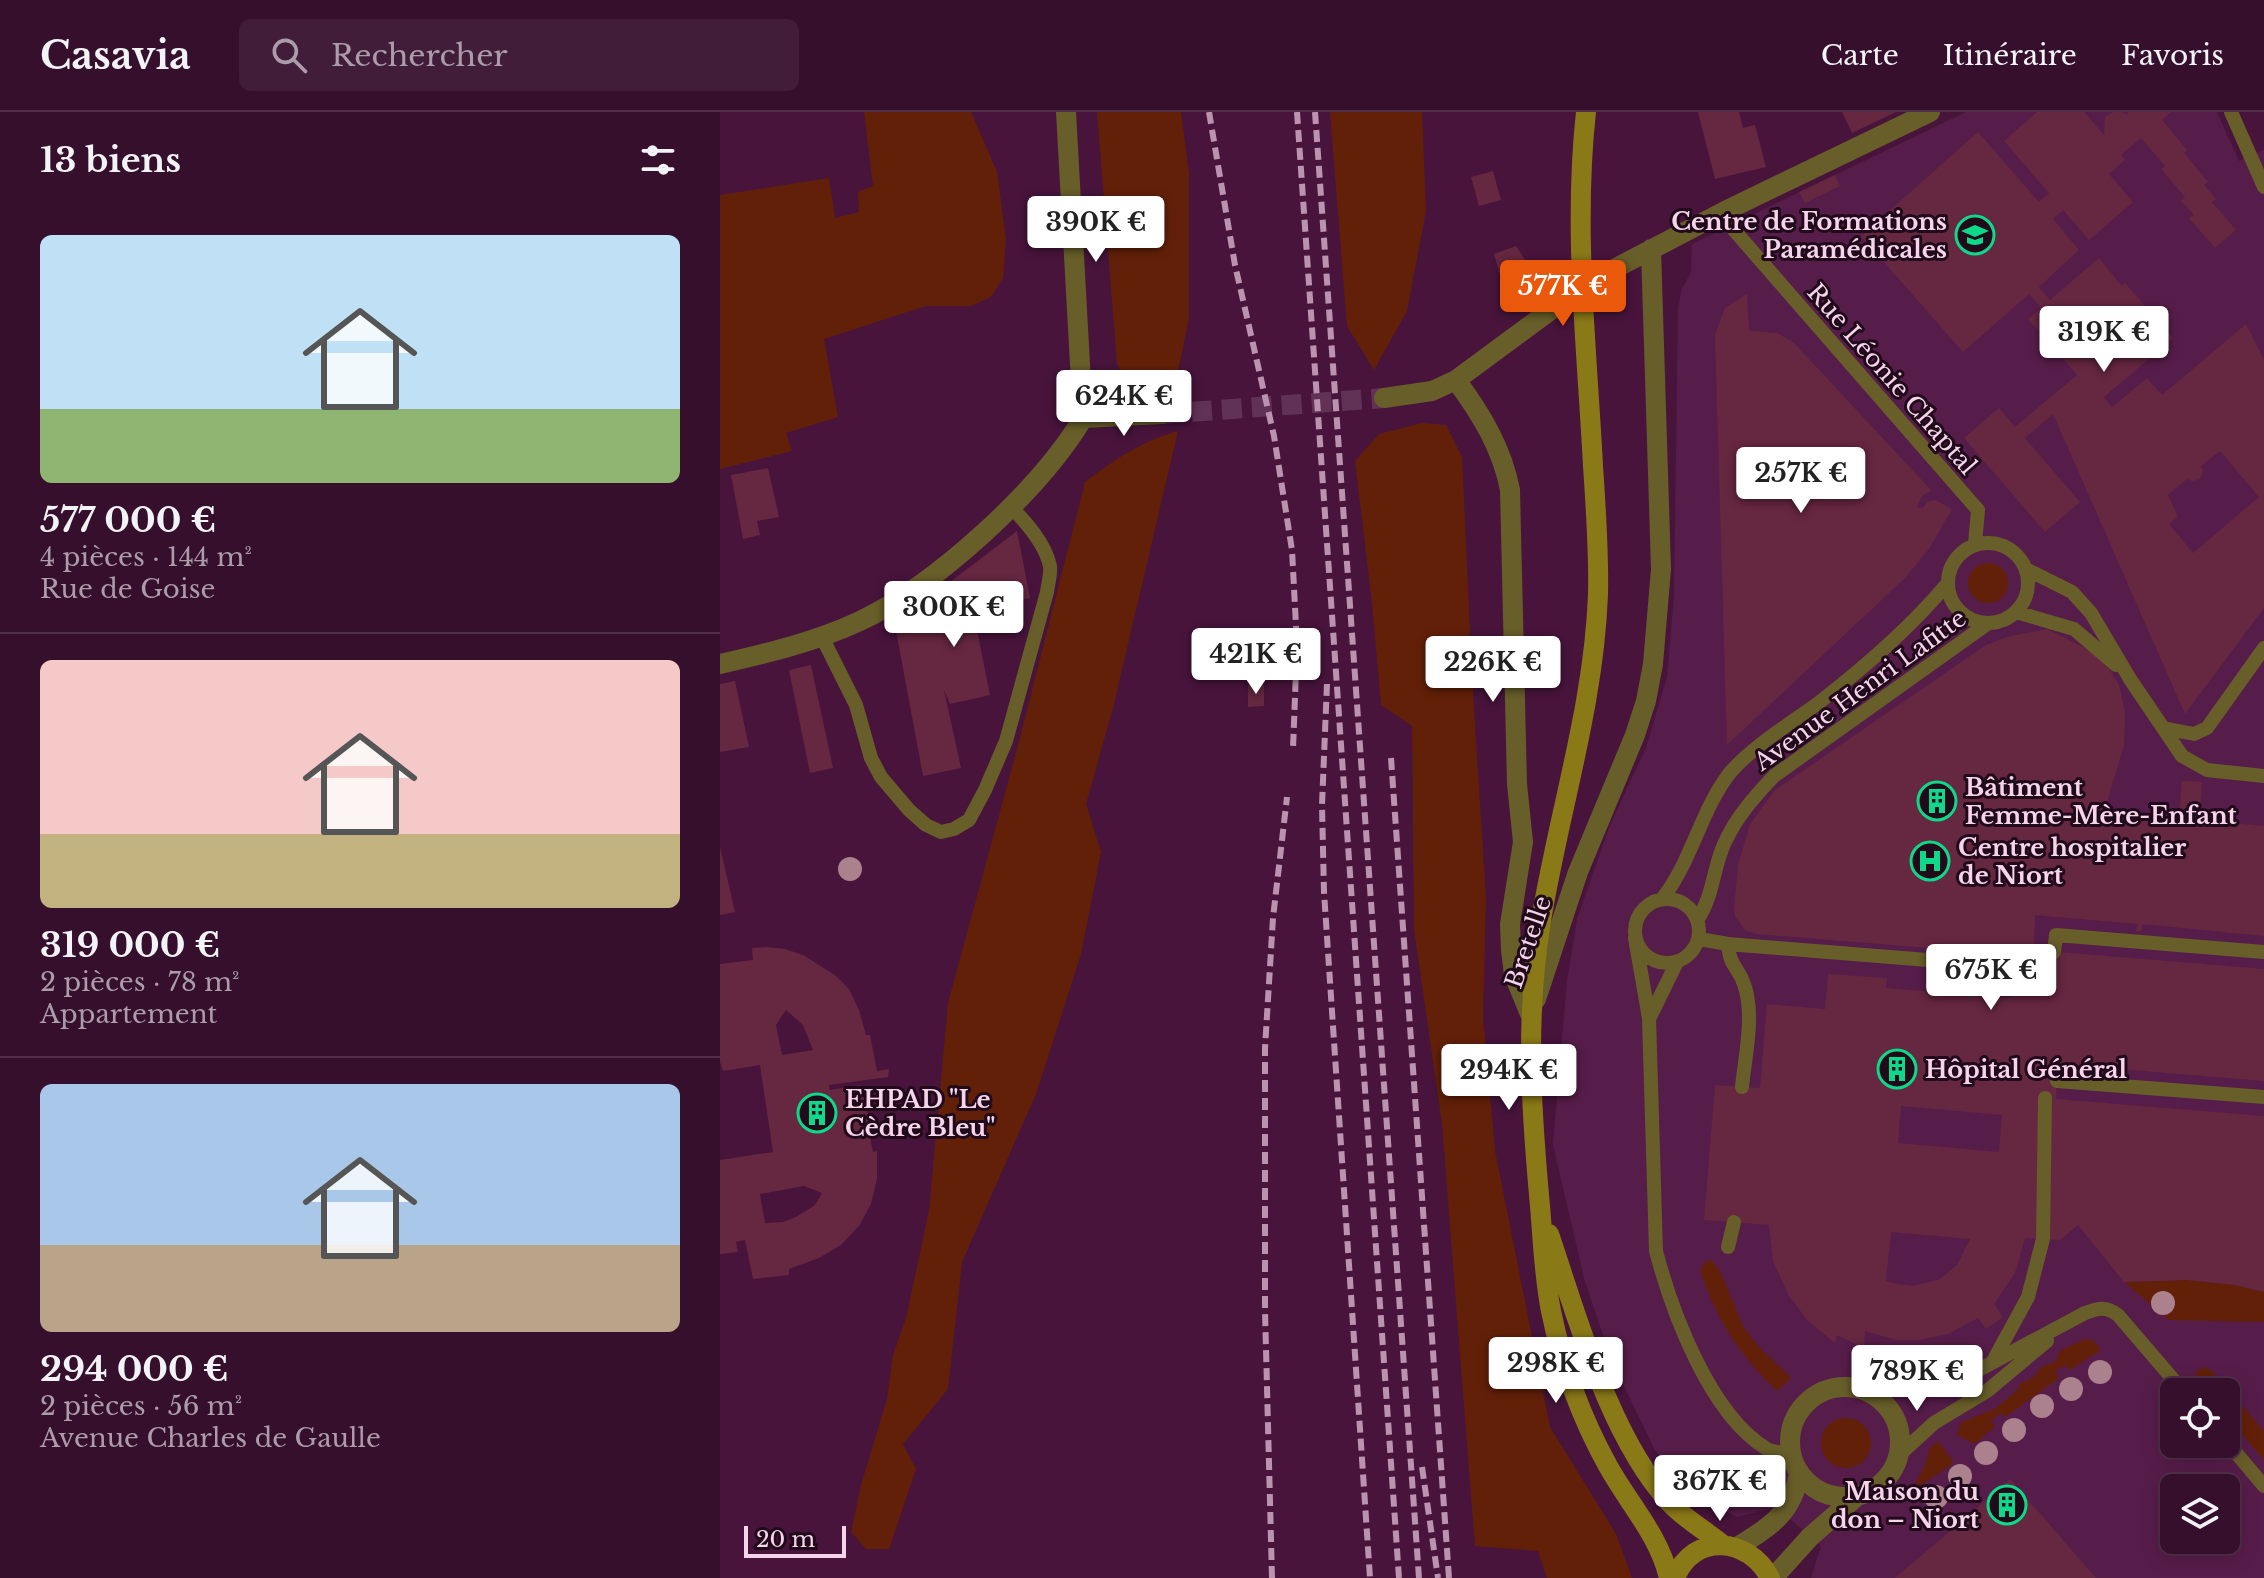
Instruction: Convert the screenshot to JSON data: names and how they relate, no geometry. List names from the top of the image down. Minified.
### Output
{"streets":{"street":["Bretelle"],"lane":["Rue Léonie Chaptal","Avenue Henri Lafitte"]},"crossings":[["Rue Léonie Chaptal","Avenue Henri Lafitte"]],"places":{"school or university":["Centre de Formations Paramédicales"],"building":["Bâtiment Femme-Mère-Enfant","Hôpital Général","EHPAD \"Le Cèdre Bleu\"","Maison du don – Niort"],"hospital":["Centre hospitalier de Niort"]},"scale_bar":"20 m","page":{"header":"Casavia","search":"Rechercher","nav":["Carte","Itinéraire","Favoris"],"heading":"13 biens","price":["390K €","577K €","319K €","624K €","257K €","300K €","421K €","226K €","675K €","294K €","298K €","789K €","367K €"],"list":[{"name":"577 000 €","note":"4 pièces · 144 m² · Rue de Goise"},{"name":"319 000 €","note":"2 pièces · 78 m² · Appartement"},{"name":"294 000 €","note":"2 pièces · 56 m² · Avenue Charles de Gaulle"}],"scale":"20 m"}}
